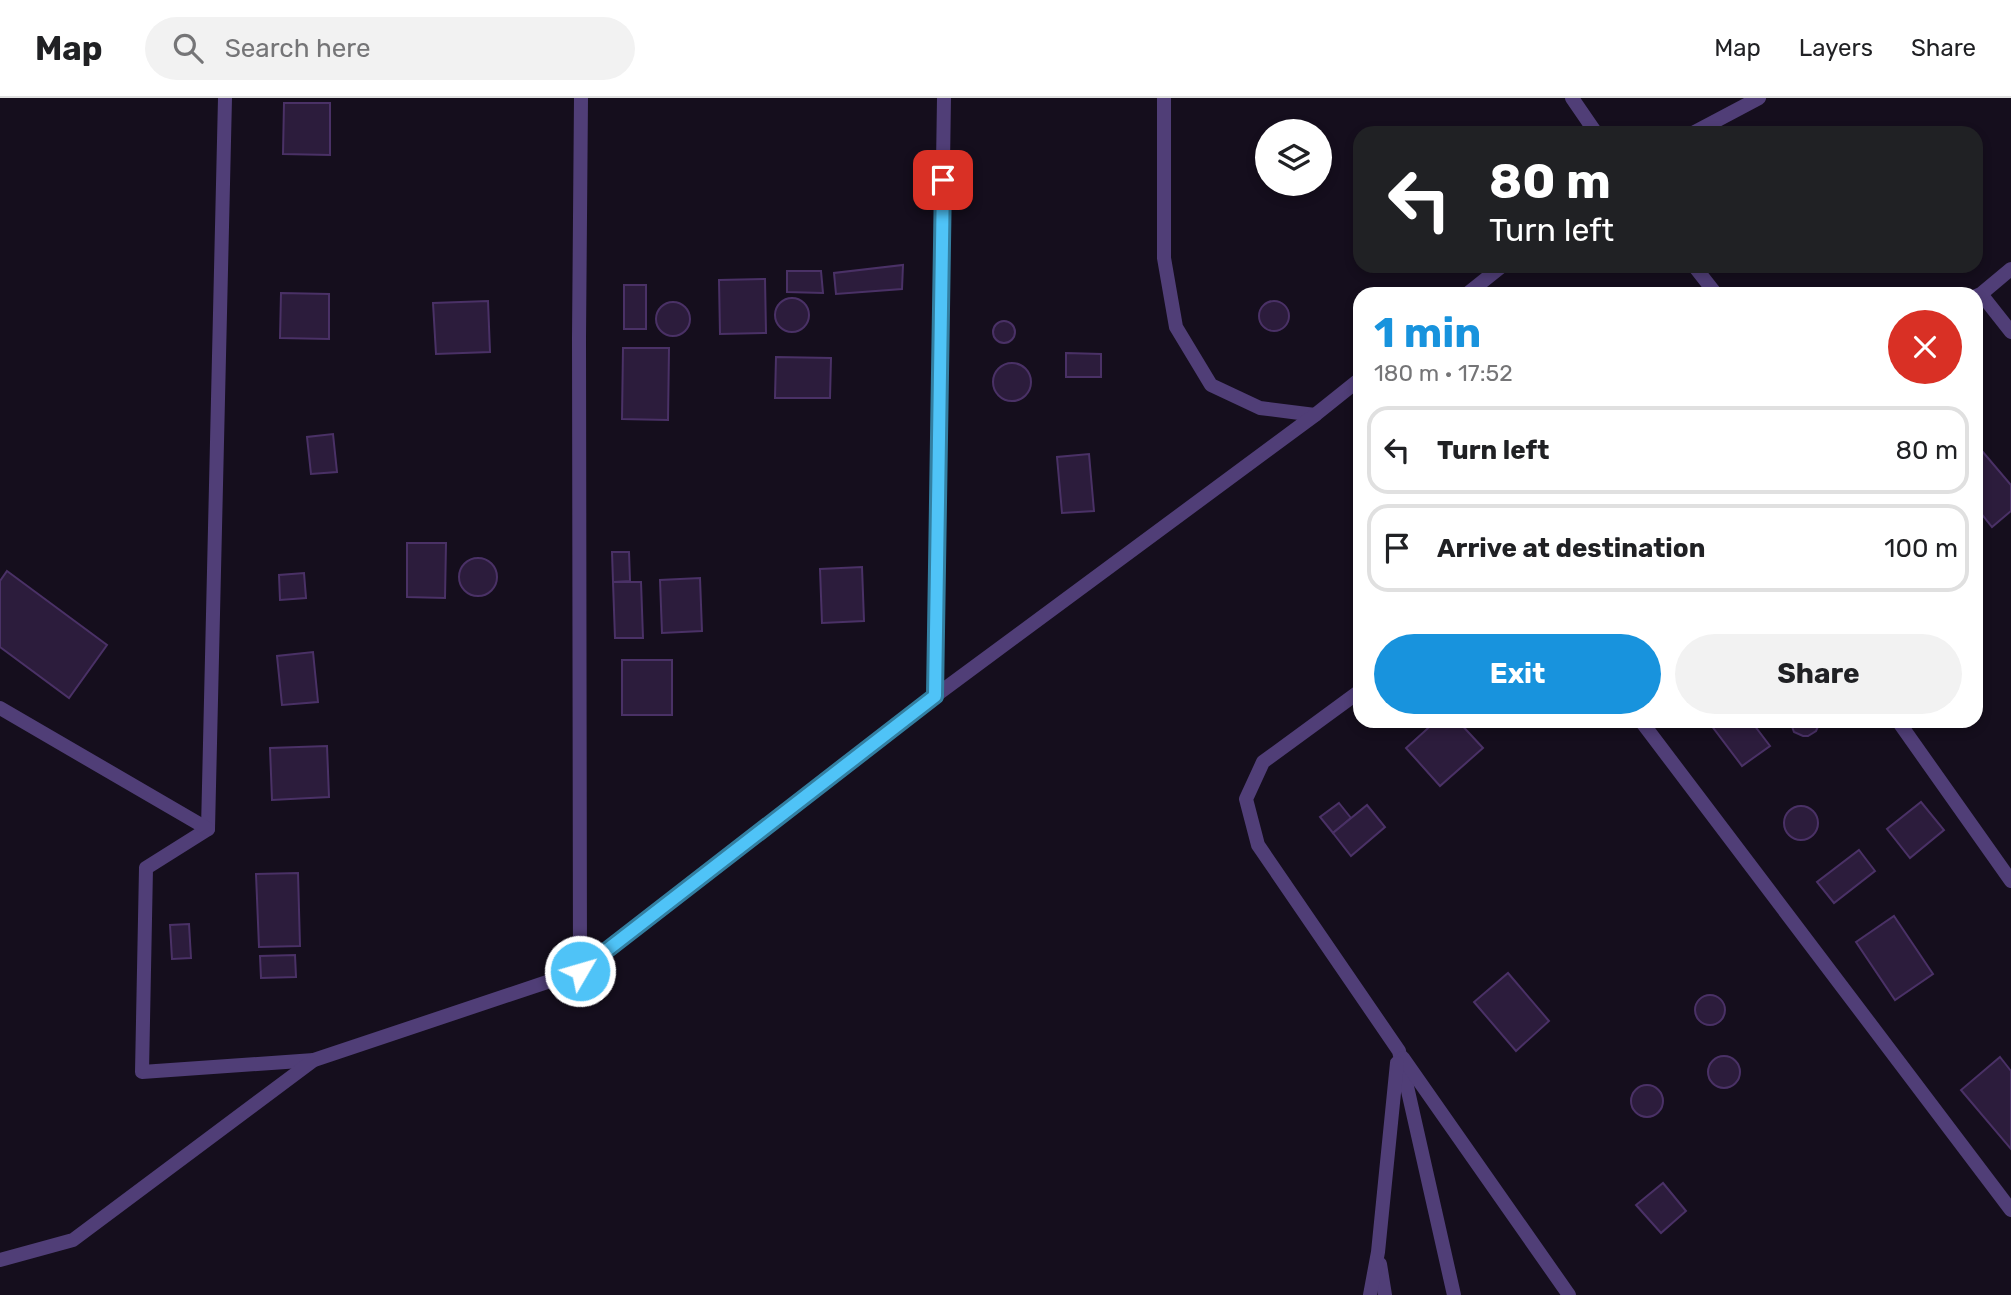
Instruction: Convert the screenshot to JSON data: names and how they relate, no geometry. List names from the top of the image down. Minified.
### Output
{"page":{"header":"Map","search":"Search here","nav":["Map","Layers","Share"],"turn":["80 m","Turn left"],"heading":["1 min","180 m · 17:52"],"list":[{"name":"Turn left","value":"80 m"},{"name":"Arrive at destination","value":"100 m"}],"buttons":["Exit","Share"]}}
